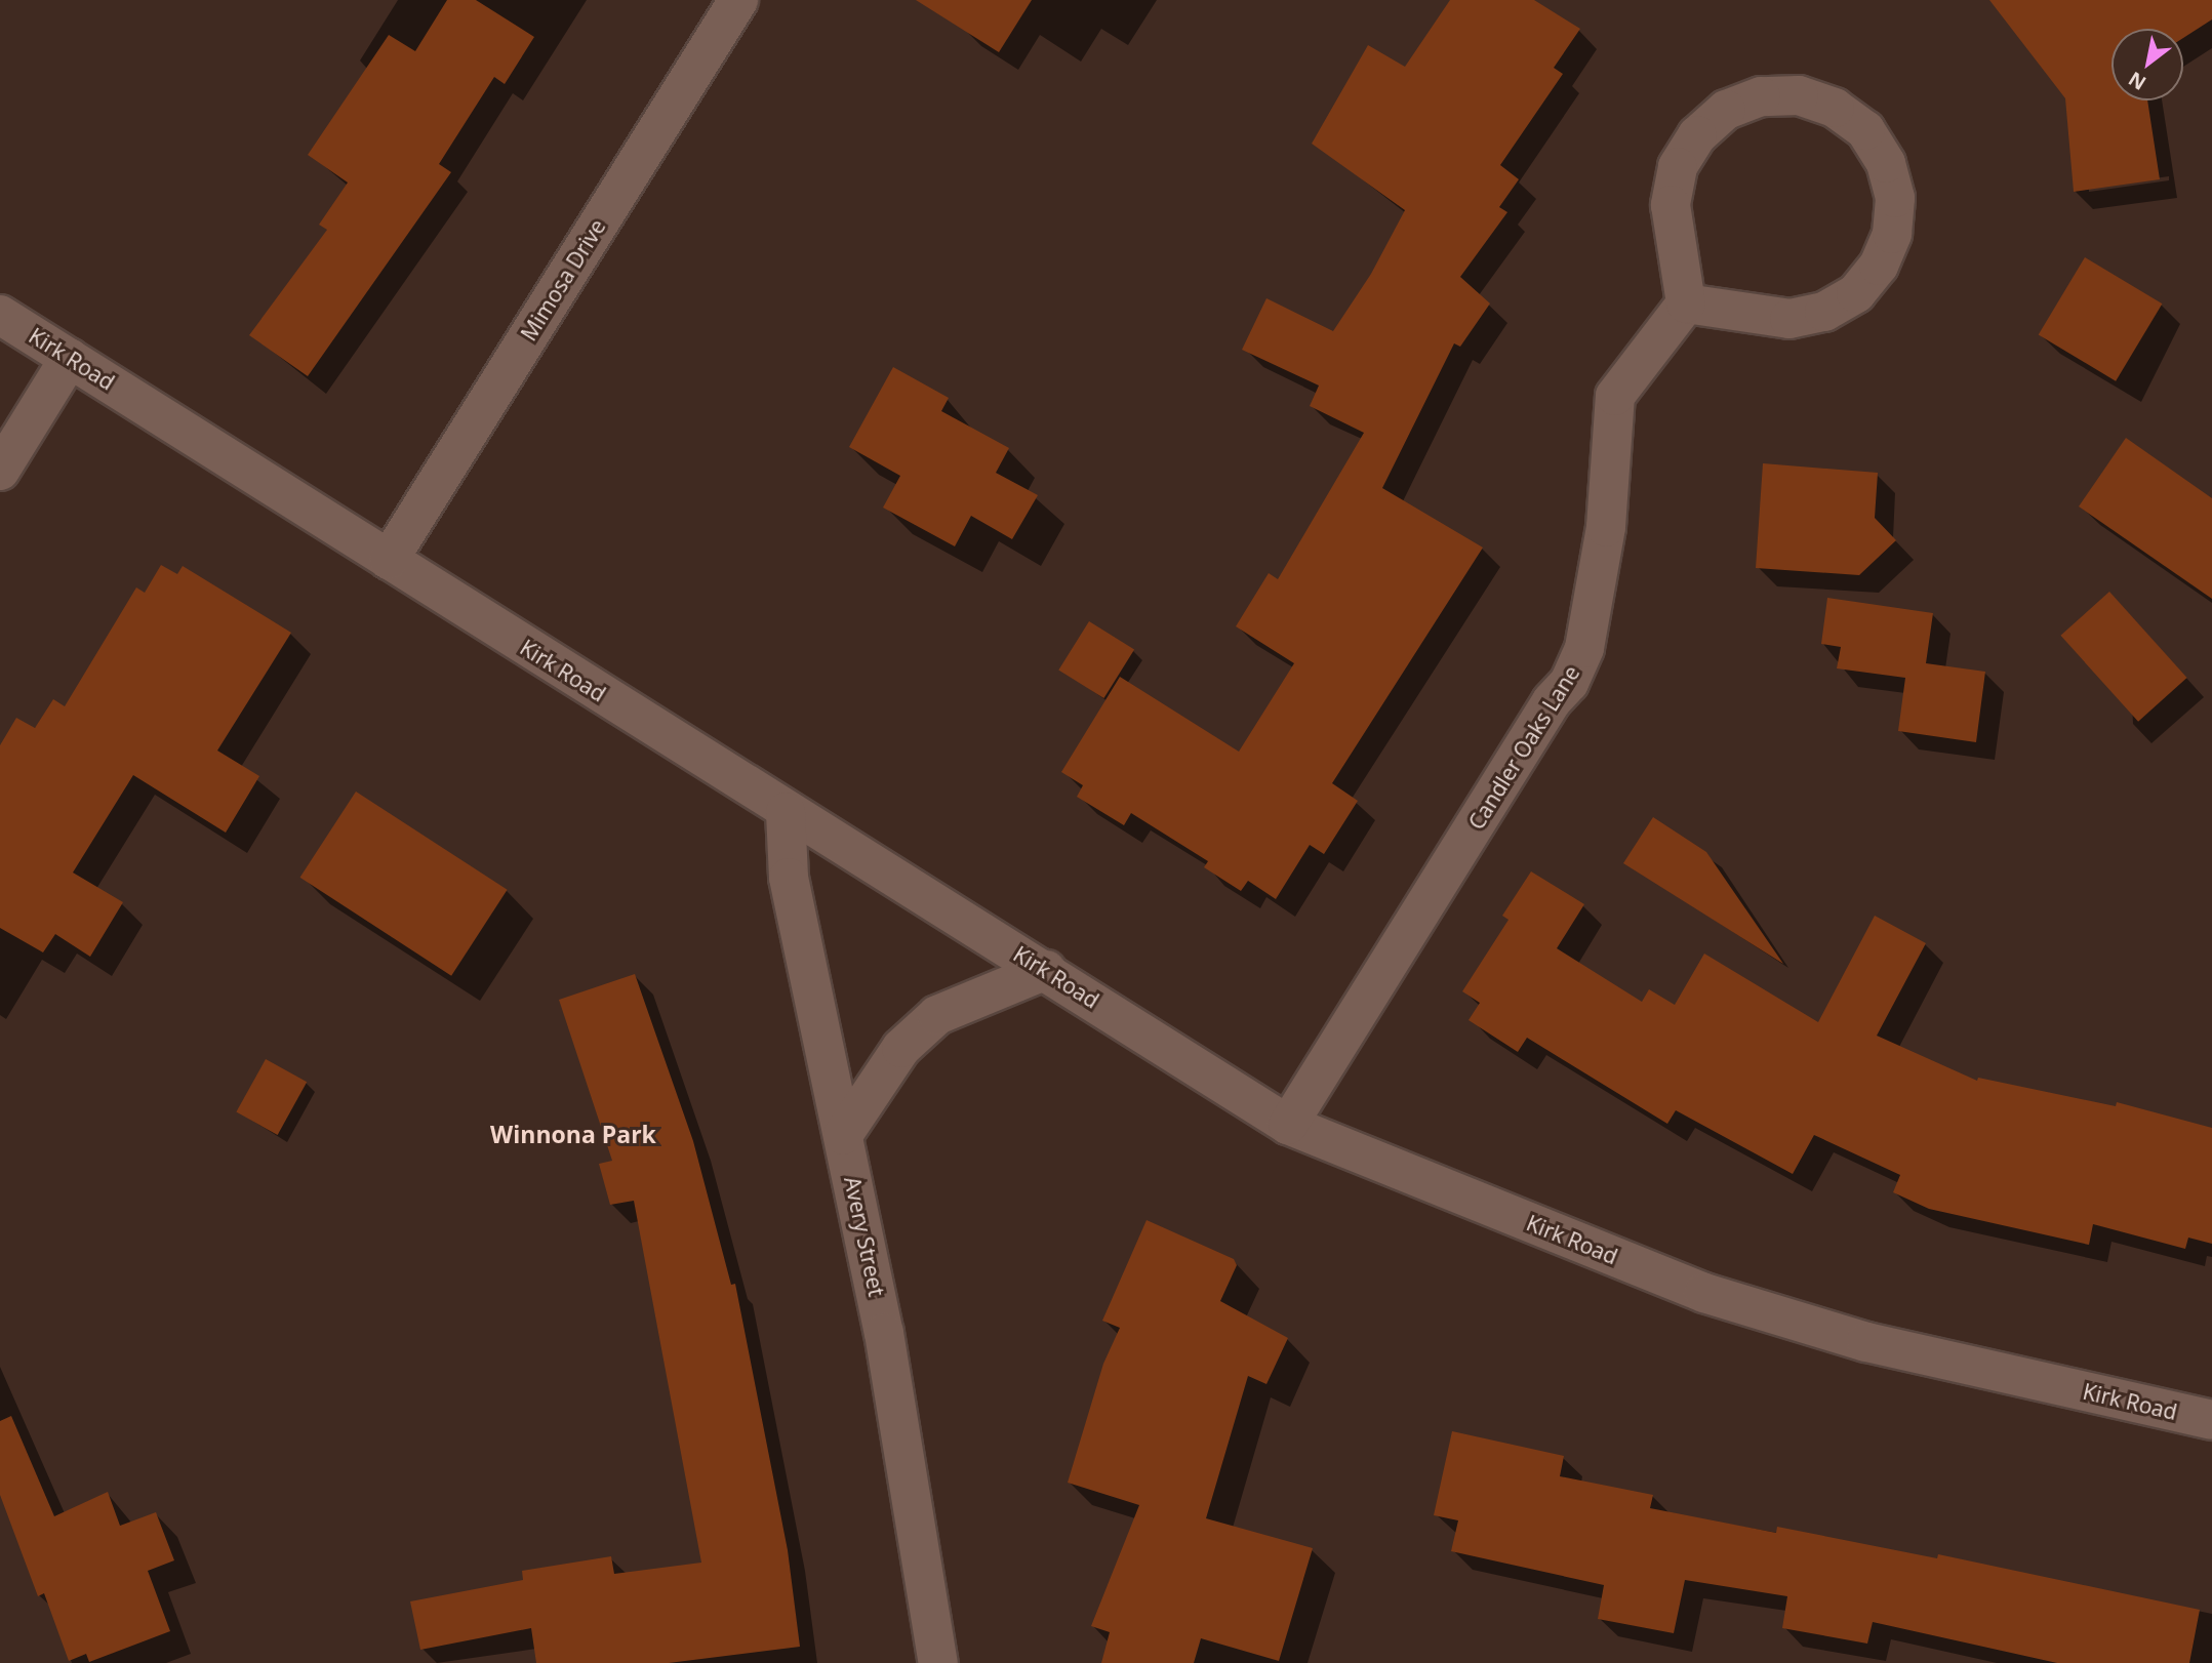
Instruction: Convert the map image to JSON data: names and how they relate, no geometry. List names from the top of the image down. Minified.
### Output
{"streets":{"street":["Mimosa Drive","Kirk Road","Candler Oaks Lane","Avery Street"]},"crossings":[["Mimosa Drive","Kirk Road"],["Kirk Road","Candler Oaks Lane"],["Kirk Road","Avery Street"]],"districts":["Winnona Park"],"north":"bottom left"}
